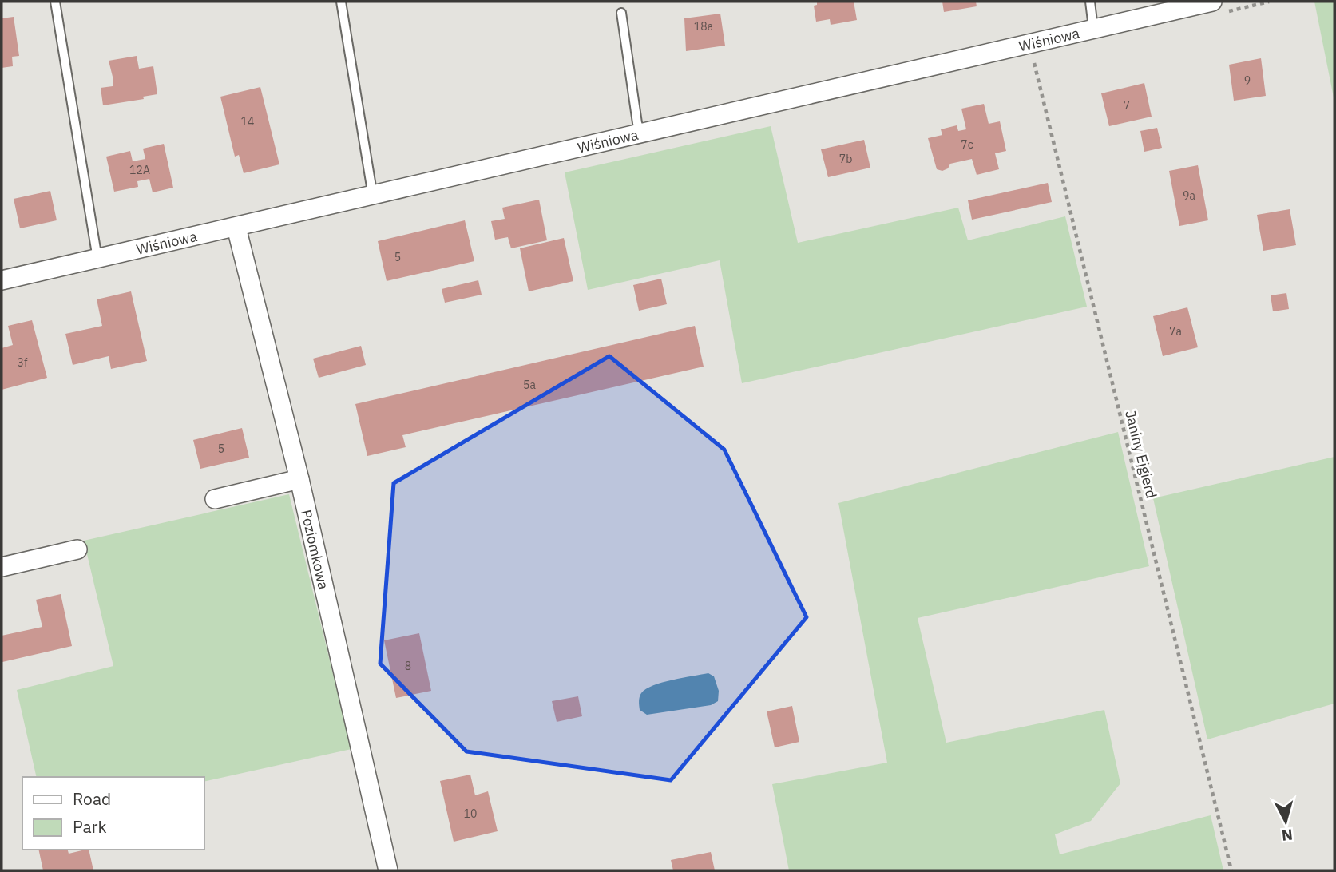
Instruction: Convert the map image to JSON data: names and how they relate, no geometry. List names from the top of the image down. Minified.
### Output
{"streets":{"street":["Wiśniowa","Poziomkowa"],"path":["Janiny Ejgierd"]},"crossings":[["Wiśniowa","Janiny Ejgierd"],["Wiśniowa","Poziomkowa"]],"house_numbers":["18a","9","7","14","7c","7b","12A","9a","5","7a","3f","5a","5","8","10"],"legend":["Road","Park"],"north":"bottom"}
